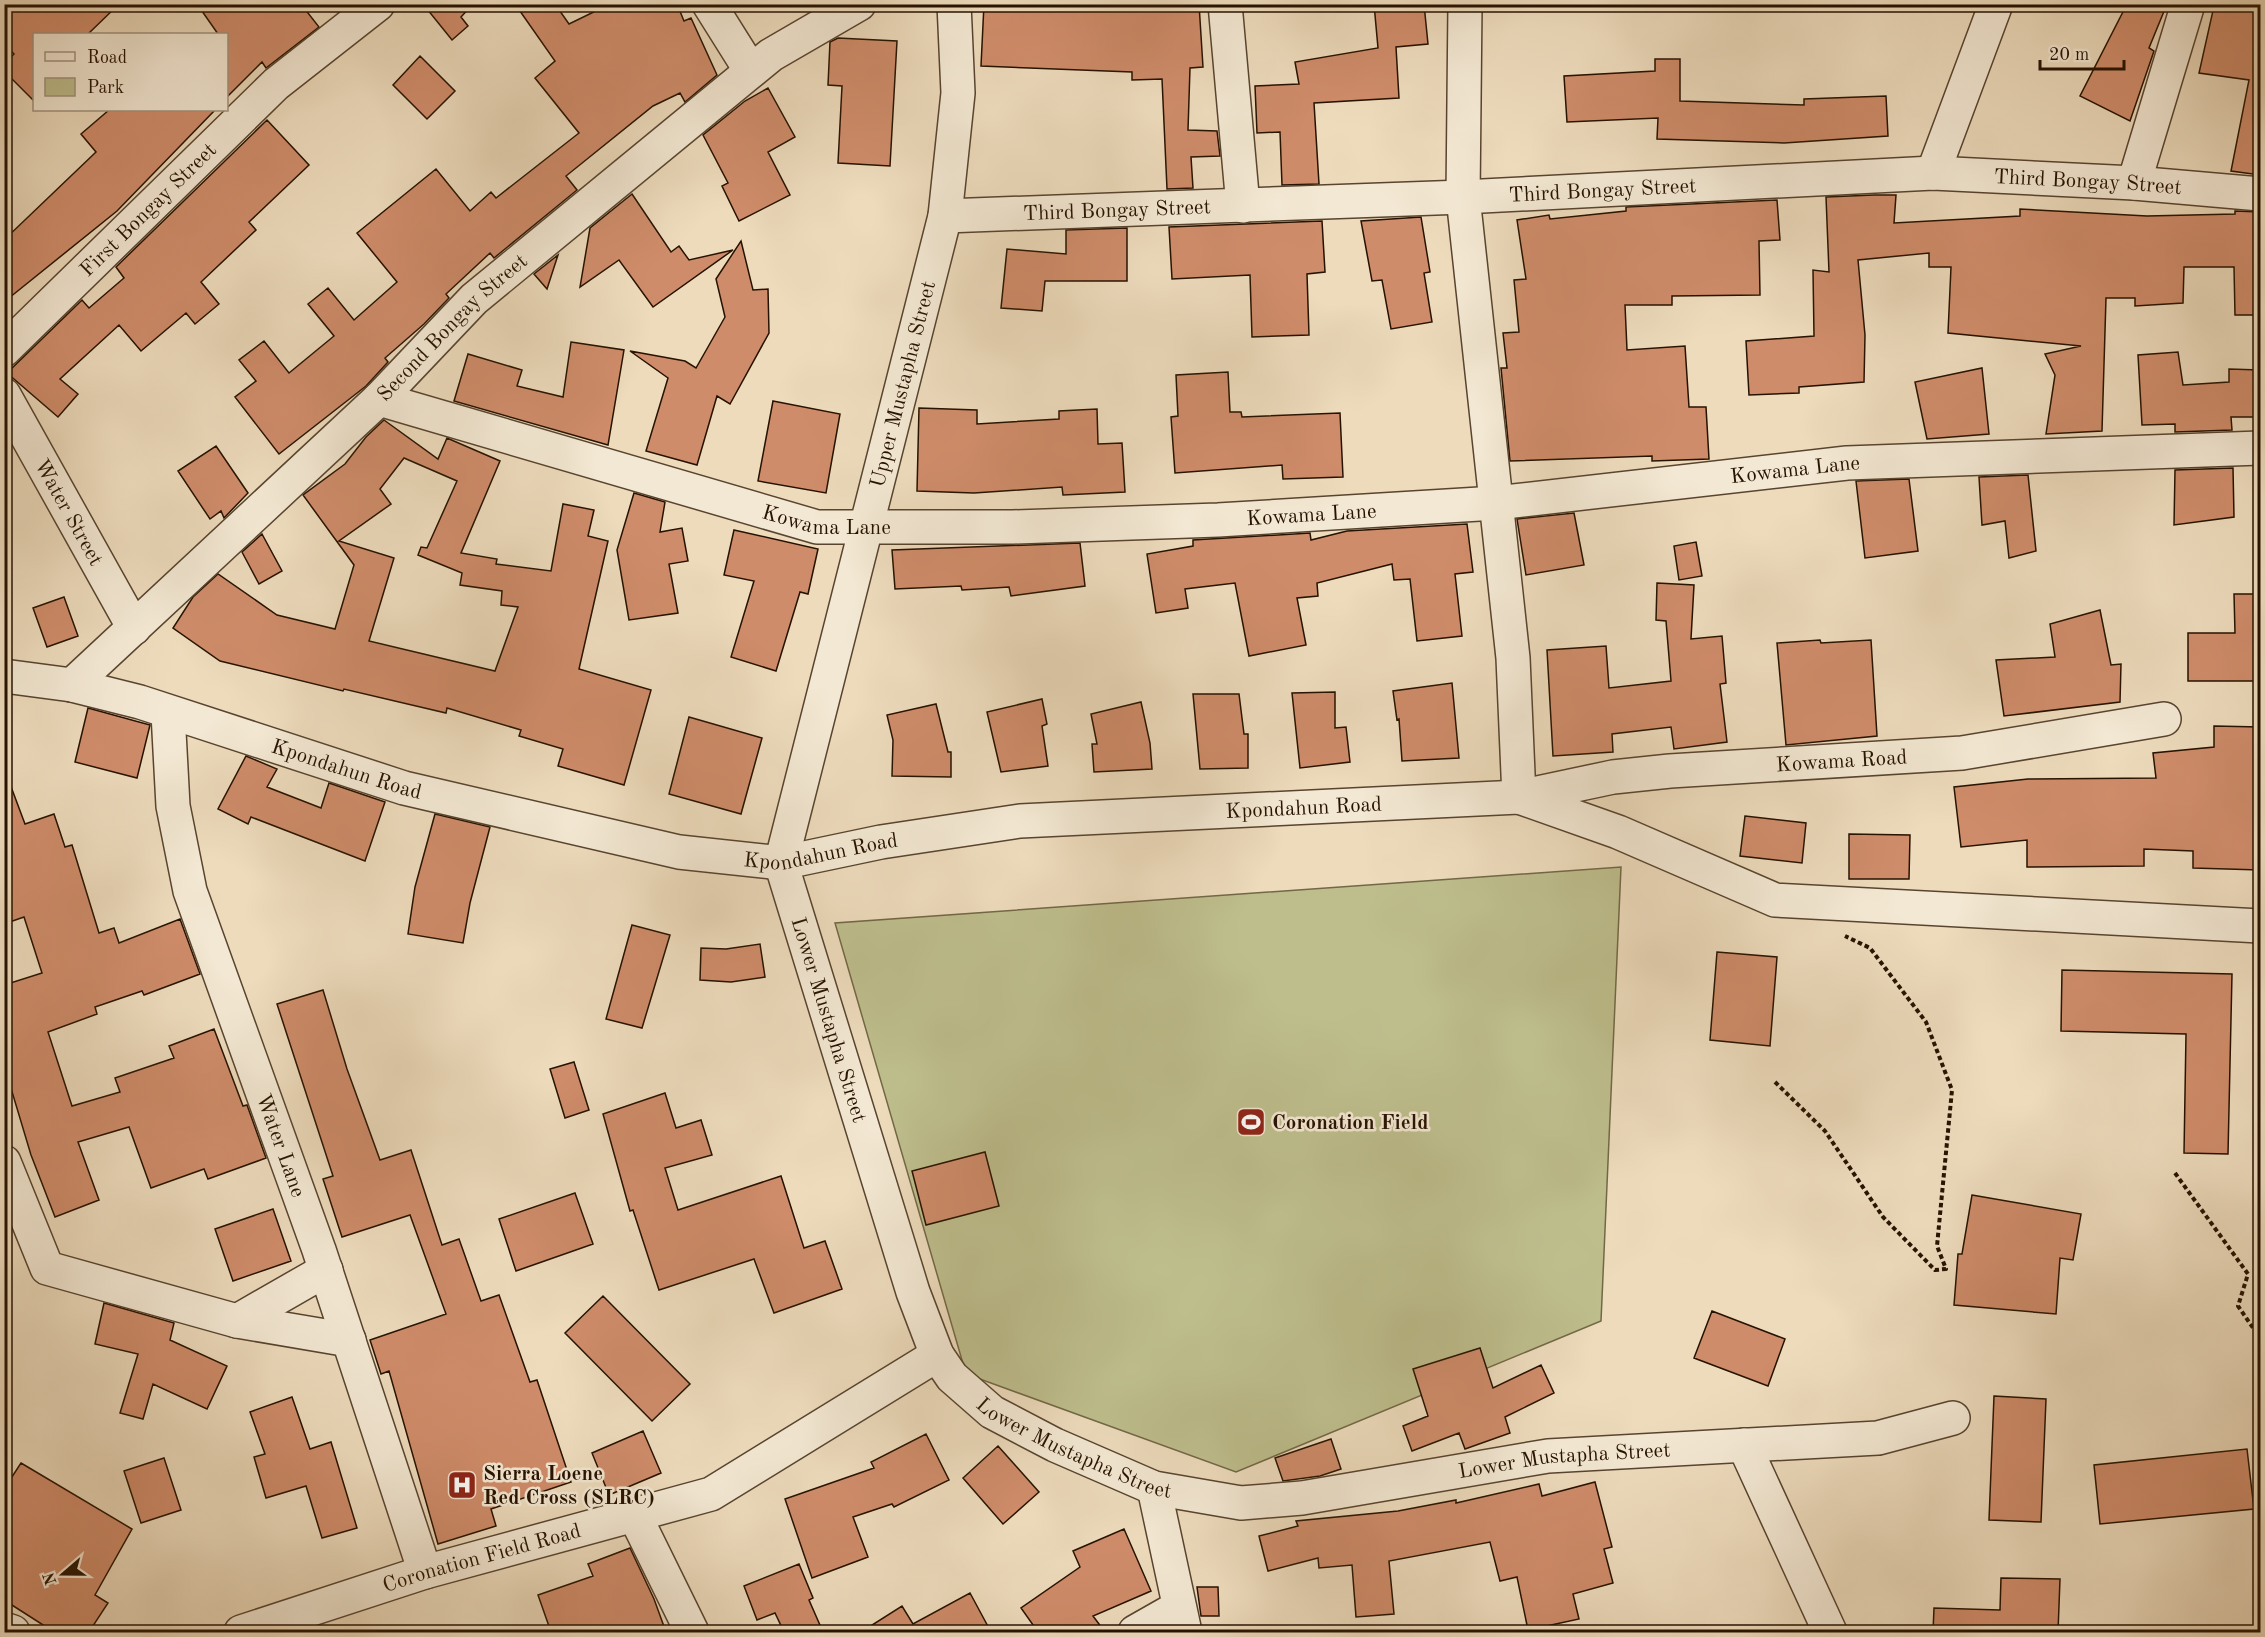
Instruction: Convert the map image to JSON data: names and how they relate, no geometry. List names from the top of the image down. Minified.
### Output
{"streets":{"street":["Third Bongay Street","First Bongay Street","Second Bongay Street","Upper Mustapha Street","Kowama Lane","Water Street","Kowama Road","Kpondahun Road","Lower Mustapha Street","Water Lane","Coronation Field Road"]},"crossings":[["Third Bongay Street","Upper Mustapha Street"],["Second Bongay Street","Kowama Lane"],["Second Bongay Street","Water Street"],["Second Bongay Street","Kpondahun Road"],["Upper Mustapha Street","Kowama Lane"],["Upper Mustapha Street","Kpondahun Road"],["Upper Mustapha Street","Lower Mustapha Street"],["Kowama Road","Kpondahun Road"],["Kpondahun Road","Lower Mustapha Street"],["Kpondahun Road","Water Lane"],["Lower Mustapha Street","Coronation Field Road"],["Water Lane","Coronation Field Road"]],"places":{"sports":["Coronation Field"],"hospital":["Sierra Loene Red Cross (SLRC)"]},"legend":["Road","Park"],"scale_bar":"20 m","north":"left"}
